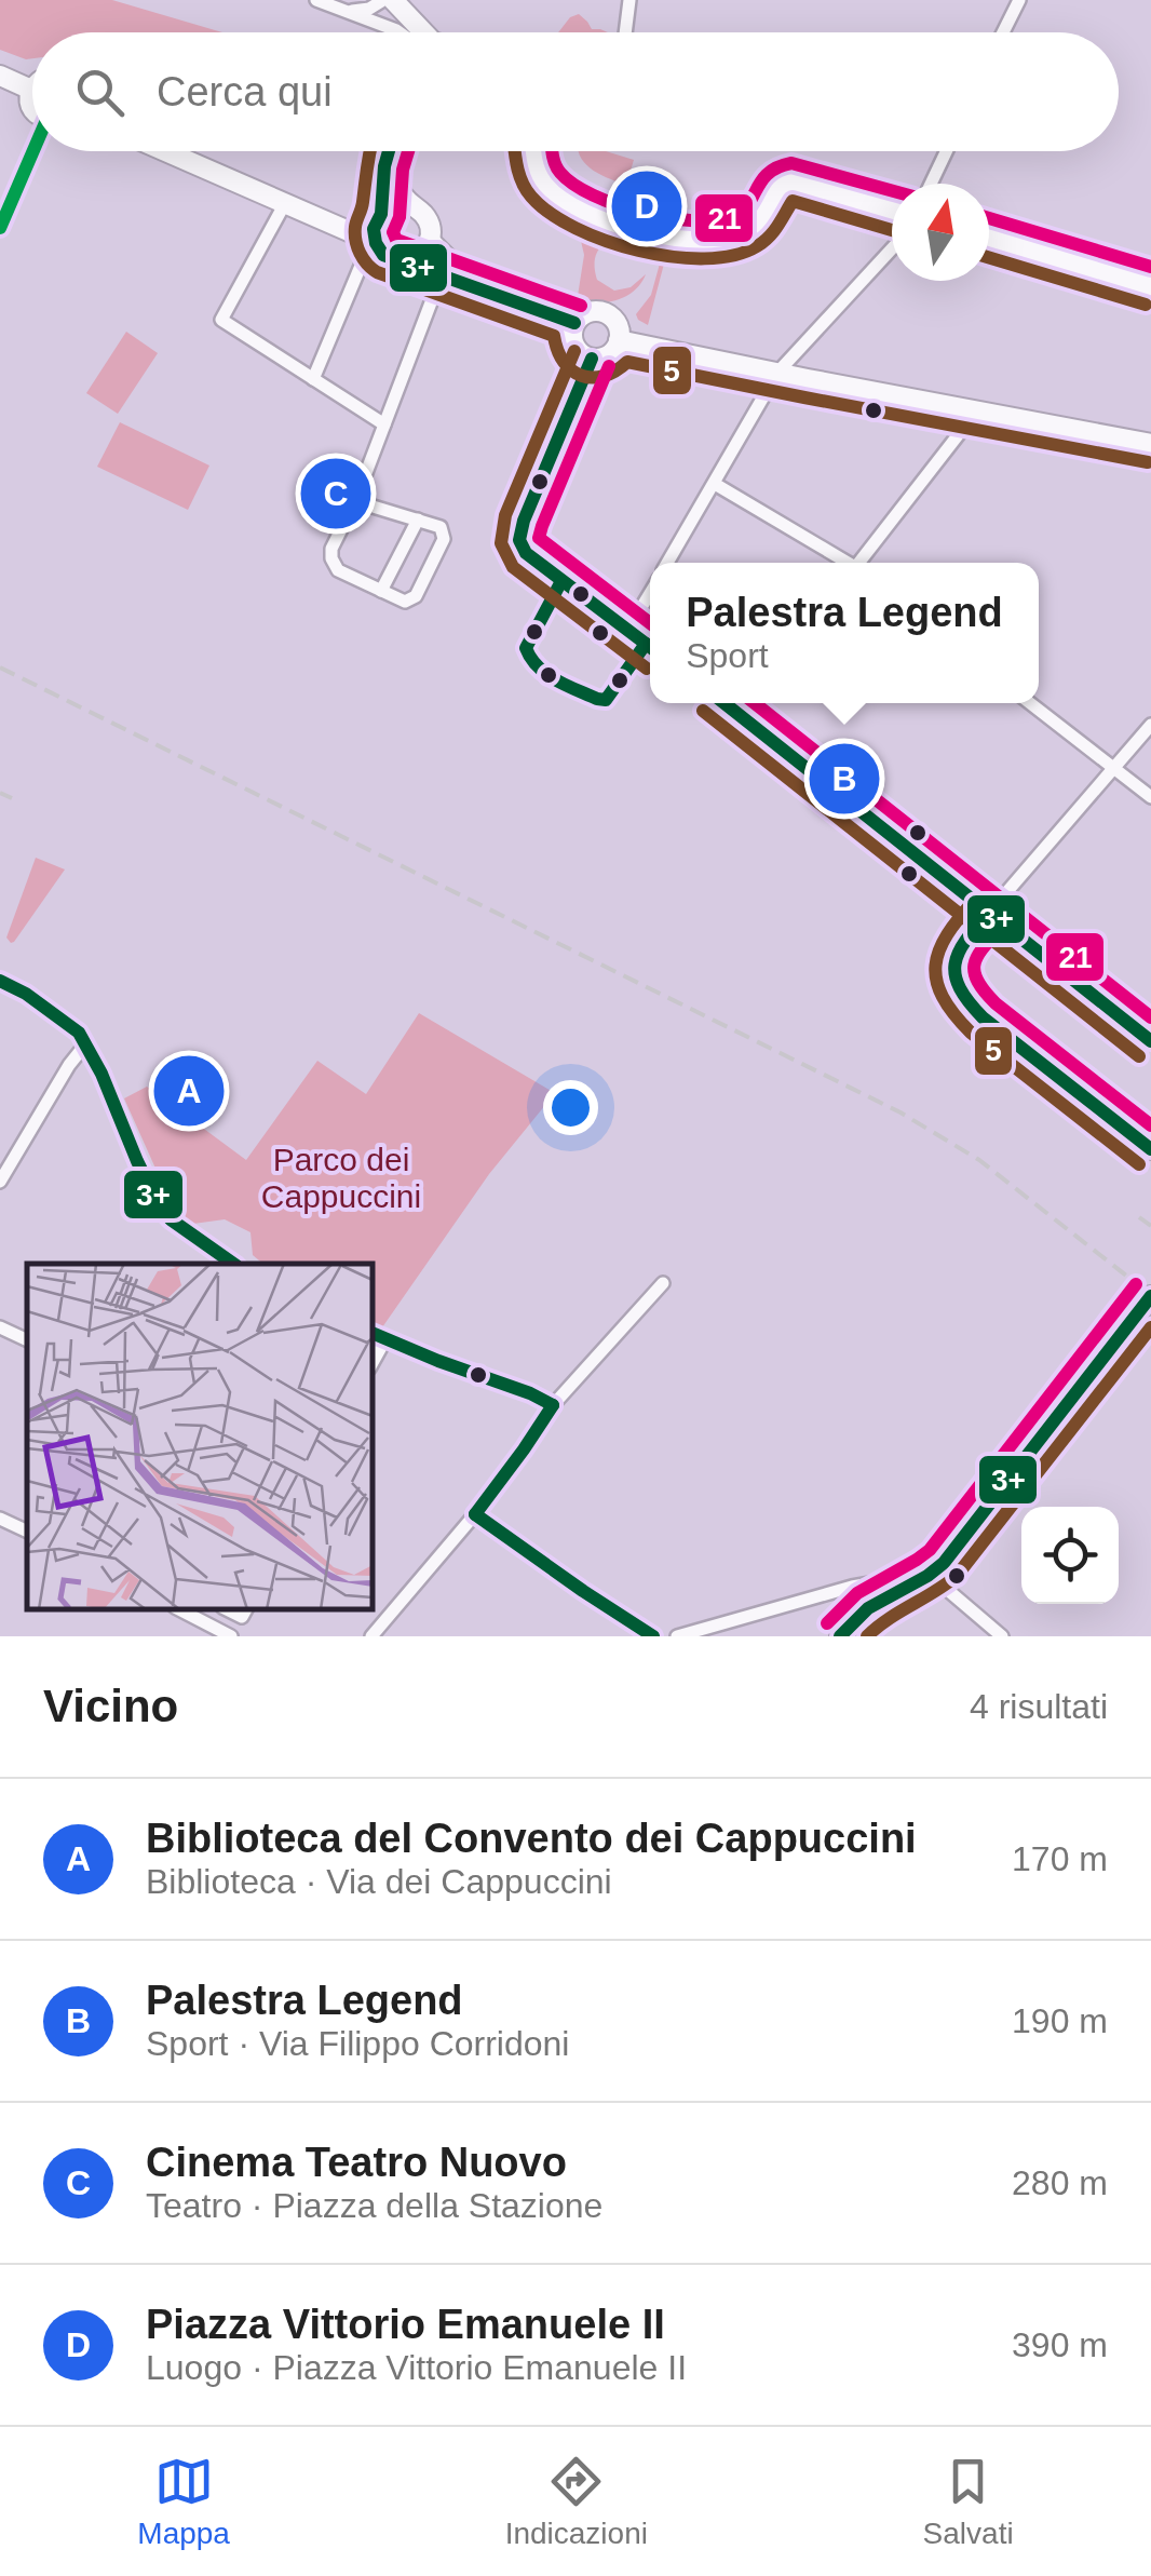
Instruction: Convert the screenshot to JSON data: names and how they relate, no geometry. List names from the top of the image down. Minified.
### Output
{"parks":["Parco dei Cappuccini"],"lines":["transit line 3+","transit line 5","transit line 21"],"north":"top","page":{"search":"Cerca qui","pins":["D","C","B","A"],"popup":["Palestra Legend","Sport"],"heading":["Vicino","4 risultati"],"list":[{"mark":"A","name":"Biblioteca del Convento dei Cappuccini","note":"Biblioteca · Via dei Cappuccini","value":"170 m"},{"mark":"B","name":"Palestra Legend","note":"Sport · Via Filippo Corridoni","value":"190 m"},{"mark":"C","name":"Cinema Teatro Nuovo","note":"Teatro · Piazza della Stazione","value":"280 m"},{"mark":"D","name":"Piazza Vittorio Emanuele II","note":"Luogo · Piazza Vittorio Emanuele II","value":"390 m"}],"nav":["Mappa","Indicazioni","Salvati"]}}
